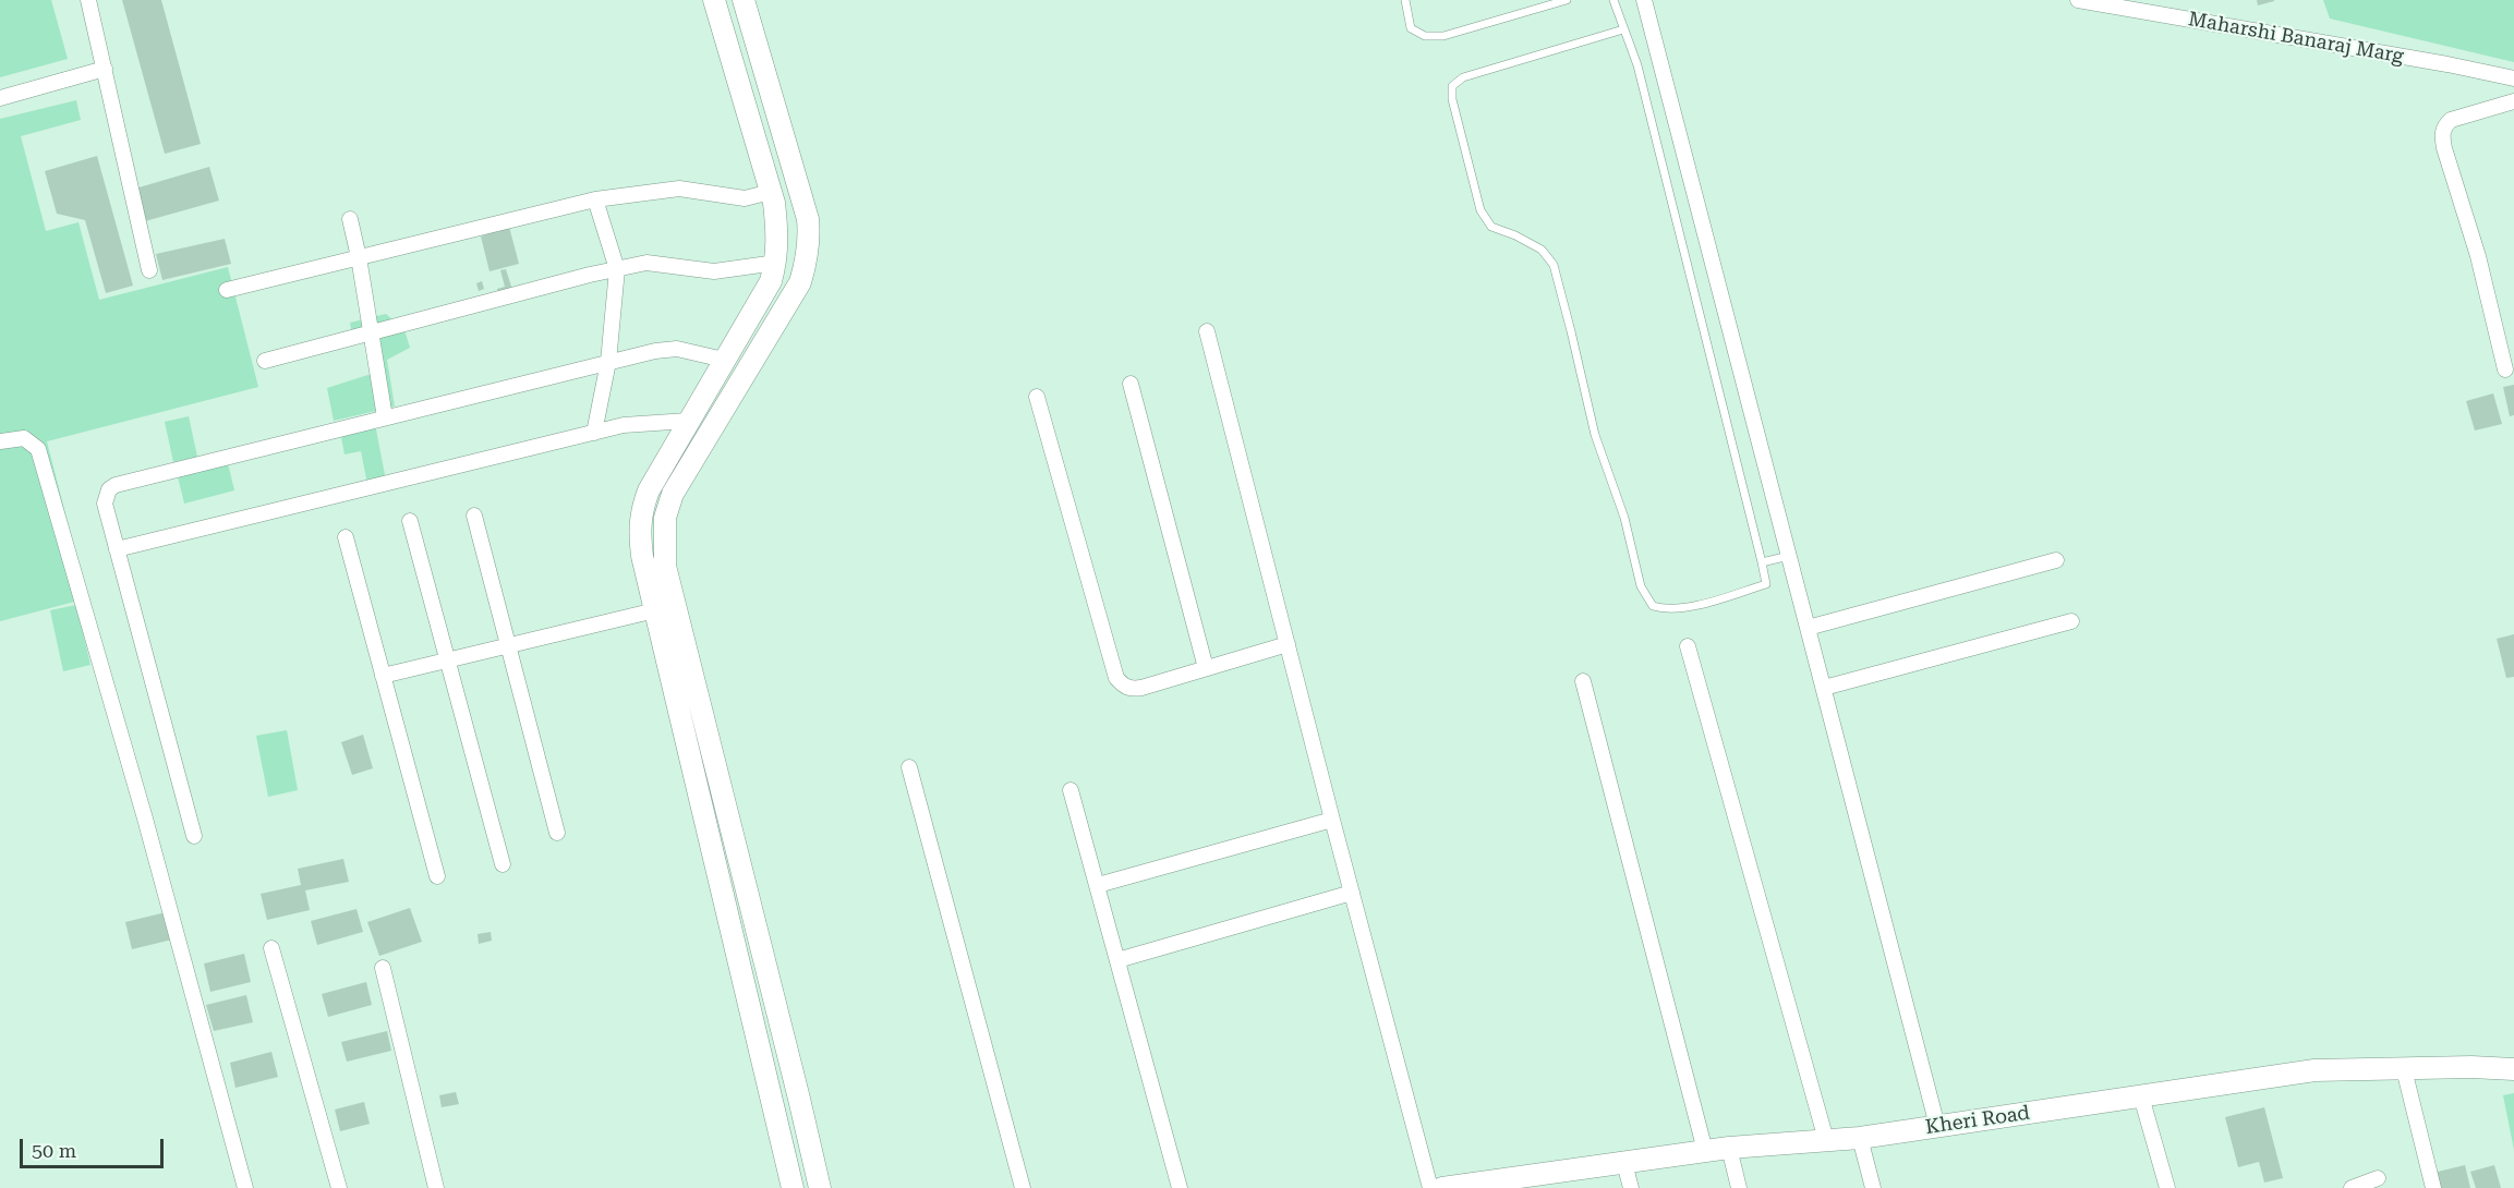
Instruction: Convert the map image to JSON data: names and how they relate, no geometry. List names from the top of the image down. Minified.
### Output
{"streets":{"street":["Maharshi Banaraj Marg","Kheri Road"]},"scale_bar":"50 m"}
